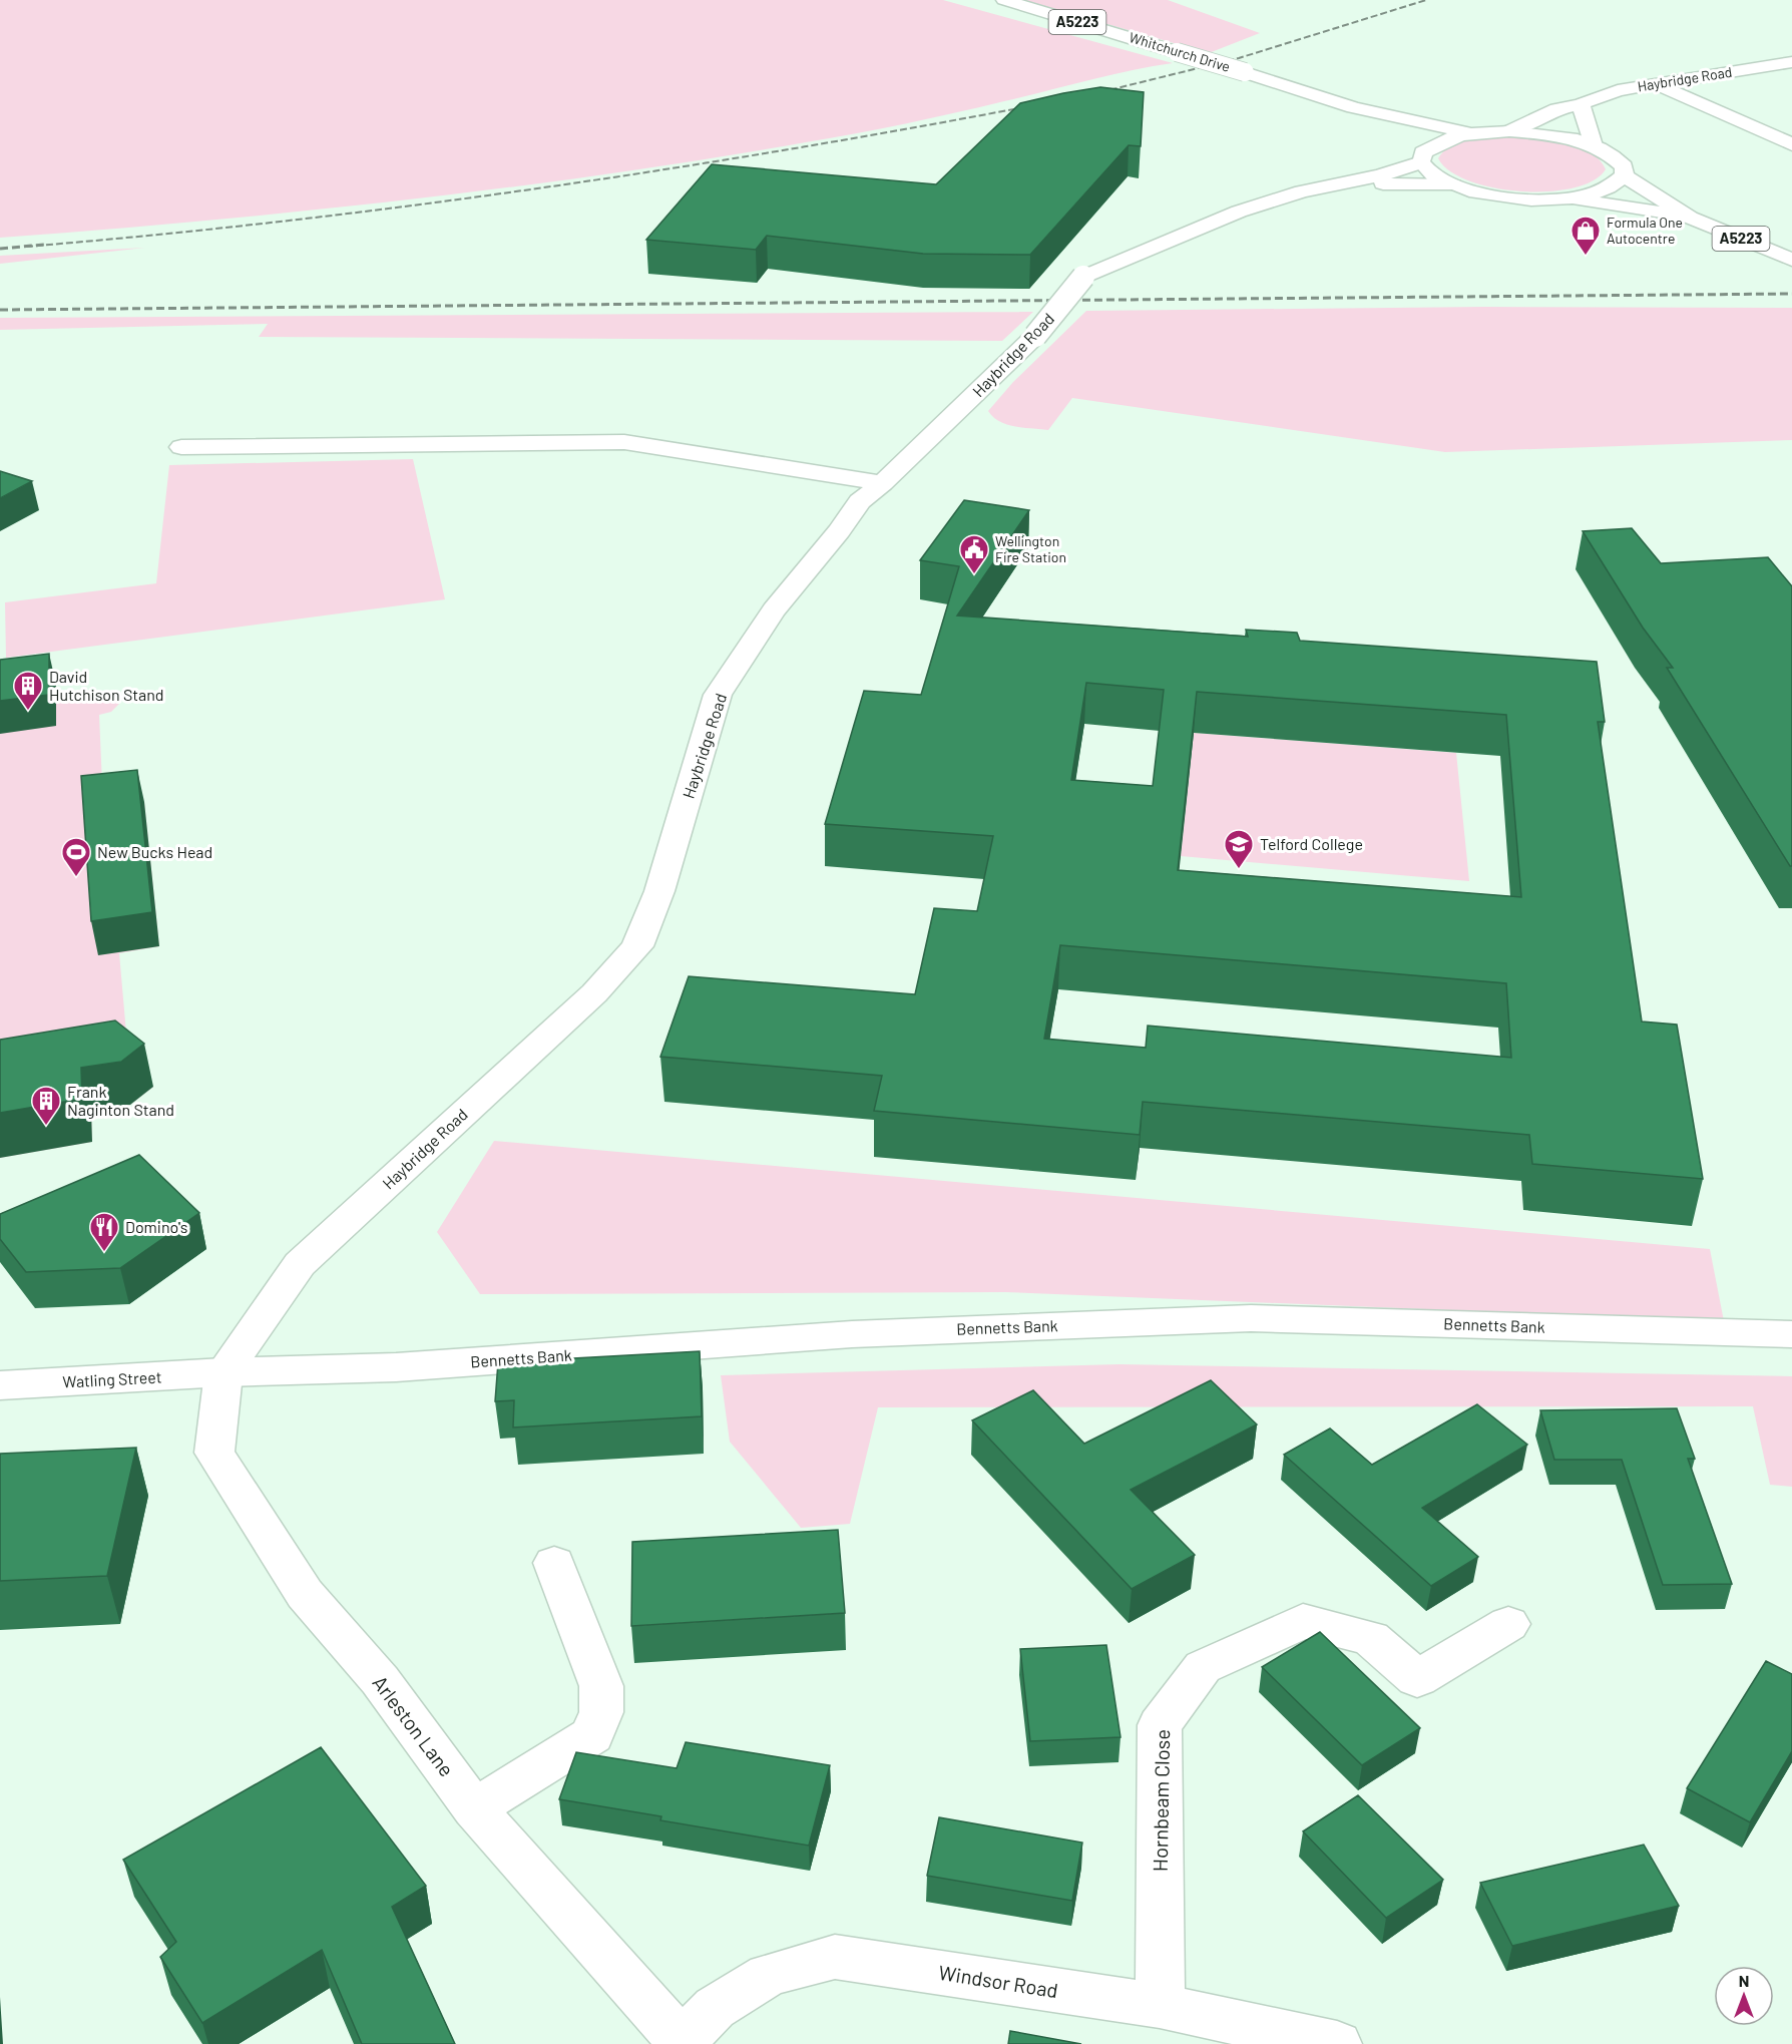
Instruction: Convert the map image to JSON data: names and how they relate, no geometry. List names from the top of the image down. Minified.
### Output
{"streets":{"street":["A5223","Whitchurch Drive","Haybridge Road","Bennetts Bank","Watling Street","Arleston Lane","Hornbeam Close","Windsor Road"]},"crossings":[["Haybridge Road","Bennetts Bank"],["Haybridge Road","Watling Street"],["Haybridge Road","Arleston Lane"],["Bennetts Bank","Watling Street"],["Bennetts Bank","Arleston Lane"],["Watling Street","Arleston Lane"],["Arleston Lane","Windsor Road"],["Hornbeam Close","Windsor Road"]],"places":{"shop":["Formula One Autocentre"],"public building":["Wellington Fire Station"],"building":["David Hutchison Stand","Frank Naginton Stand"],"school or university":["Telford College"],"sports":["New Bucks Head"],"restaurant":["Domino's"]},"north":"top"}
